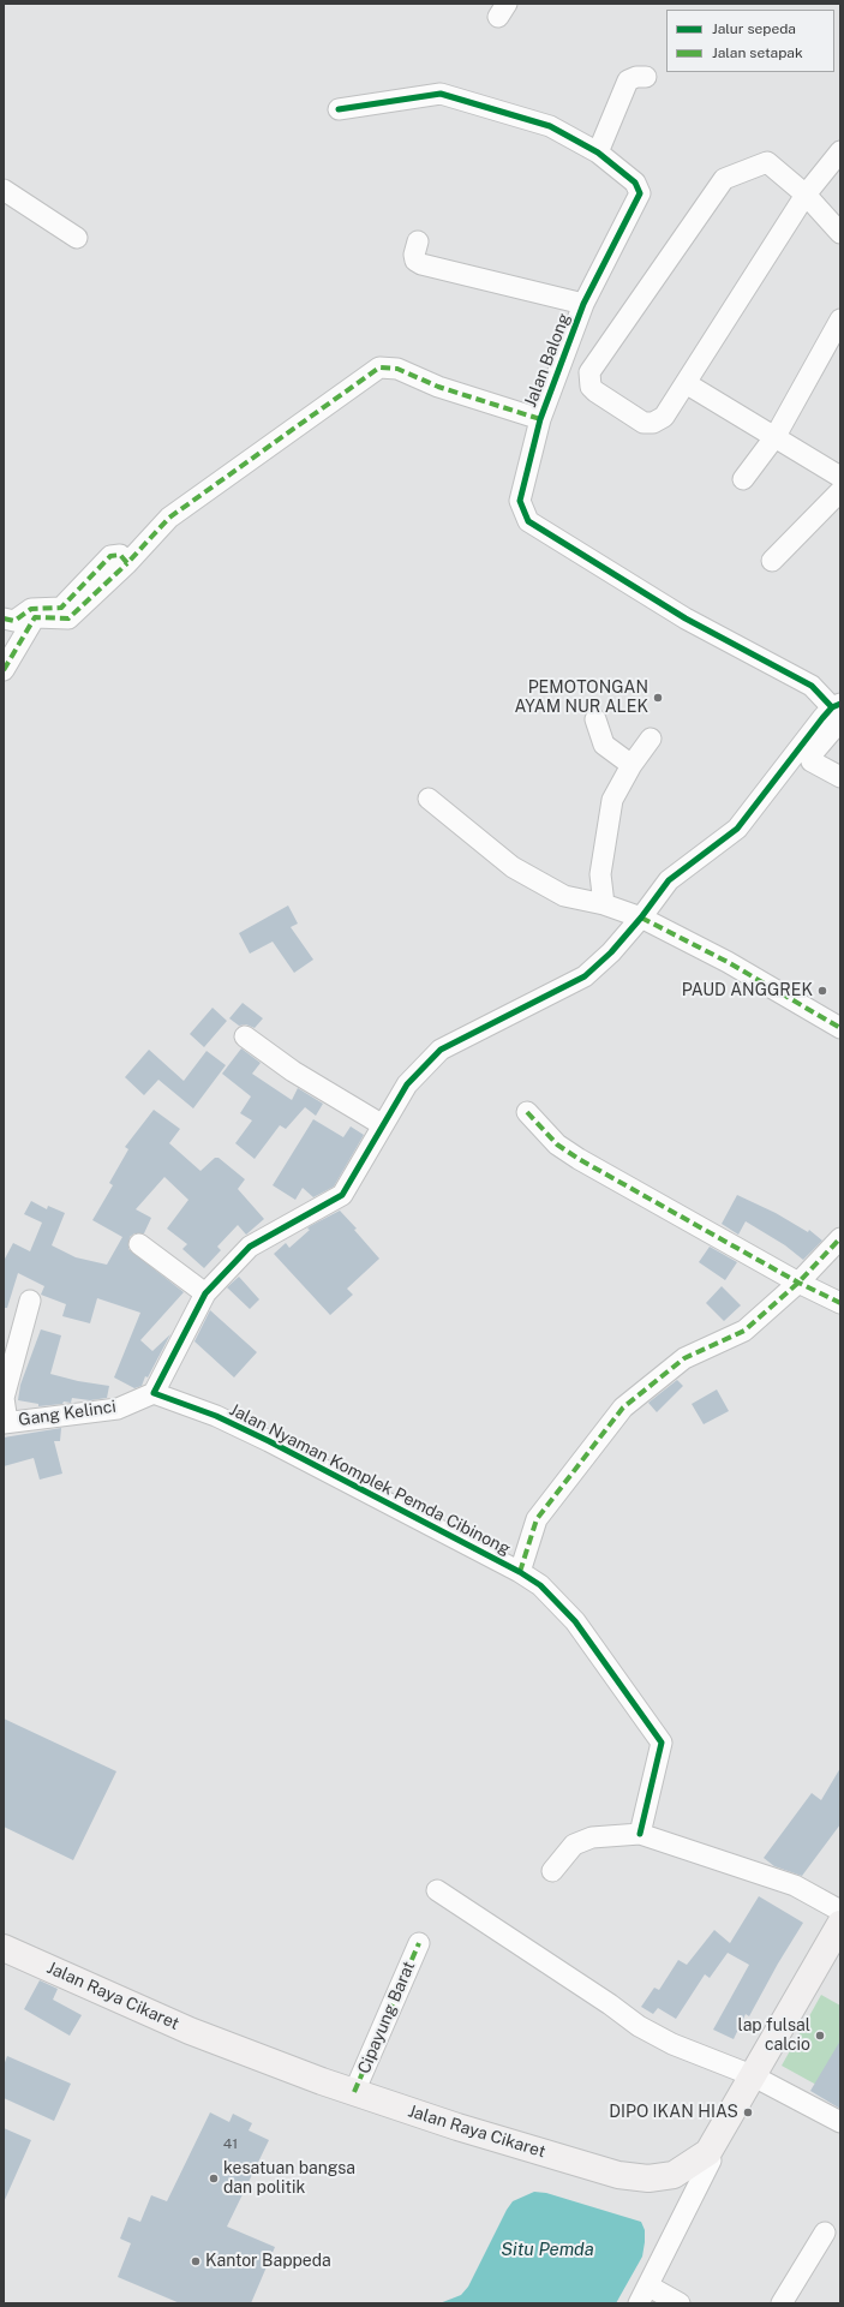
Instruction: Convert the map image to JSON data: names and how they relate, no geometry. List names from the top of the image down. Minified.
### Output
{"streets":{"main road":["Jalan Raya Cikaret"],"street":["Jalan Balong","Gang Kelinci","Jalan Nyaman Komplek Pemda Cibinong","Cipayung Barat"]},"crossings":[["Gang Kelinci","Jalan Nyaman Komplek Pemda Cibinong"],["Jalan Raya Cikaret","Cipayung Barat"]],"water":["Situ Pemda"],"places":["PEMOTONGAN AYAM NUR ALEK","PAUD ANGGREK","lap fulsal calcio","DIPO IKAN HIAS","kesatuan bangsa dan politik","Kantor Bappeda"],"house_numbers":["41"],"legend":["Jalur sepeda","Jalan setapak"]}
